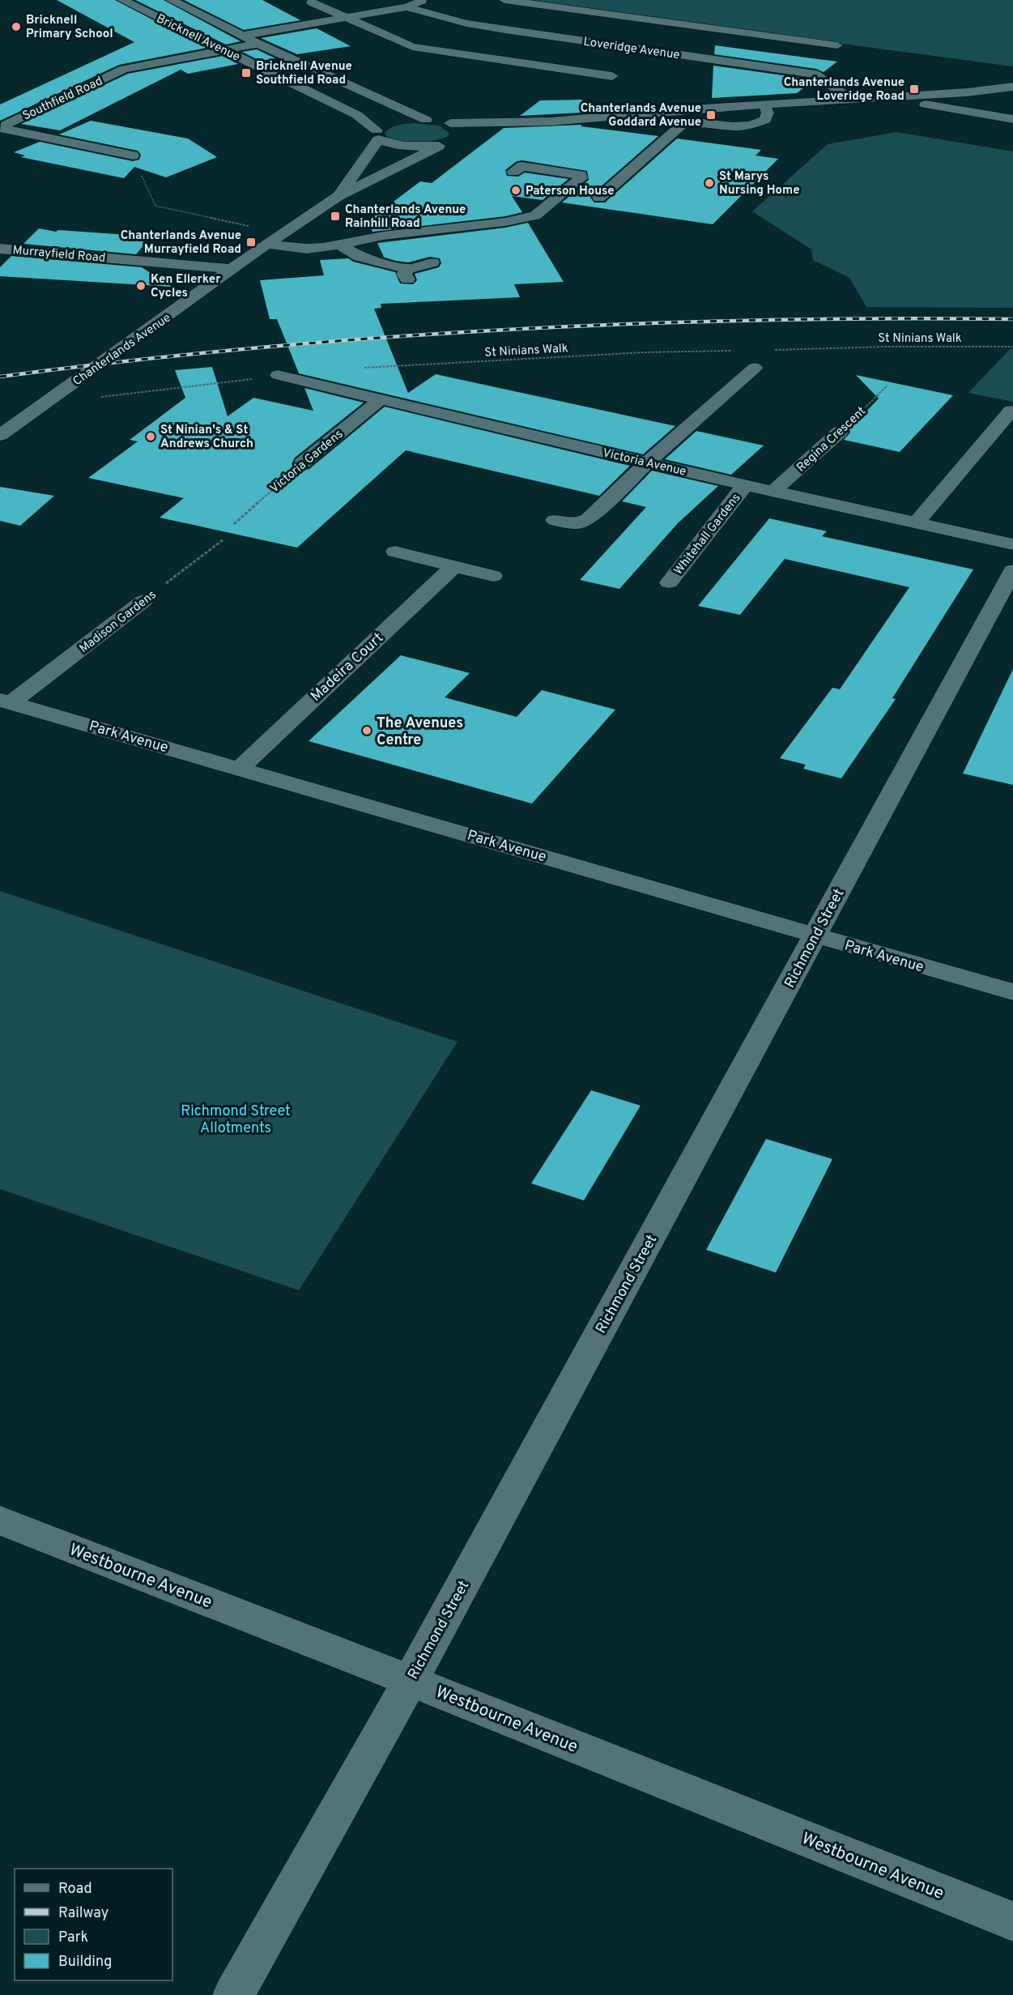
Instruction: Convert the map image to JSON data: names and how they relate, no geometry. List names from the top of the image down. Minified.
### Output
{"streets":{"street":["Bricknell Avenue","Loveridge Avenue","Southfield Road","Murrayfield Road","Chanterlands Avenue","Regina Crescent","Victoria Gardens","Victoria Avenue","Whitehall Gardens","Madison Gardens","Madeira Court","Park Avenue","Richmond Street","Westbourne Avenue"],"path":["St Ninians Walk"]},"crossings":[["Bricknell Avenue","Southfield Road"],["Bricknell Avenue","Chanterlands Avenue"],["Loveridge Avenue","Chanterlands Avenue"],["Murrayfield Road","Chanterlands Avenue"],["Regina Crescent","Victoria Avenue"],["Victoria Gardens","Victoria Avenue"],["Victoria Avenue","Whitehall Gardens"],["Madison Gardens","Park Avenue"],["Madeira Court","Park Avenue"],["Park Avenue","Richmond Street"],["Richmond Street","Westbourne Avenue"]],"parks":["Richmond Street Allotments"],"places":{"other":["Bricknell Primary School","St Marys Nursing Home","Paterson House","Ken Ellerker Cycles","St Ninian's & St Andrews Church","The Avenues Centre"],"transit":["Bricknell Avenue Southfield Road","Chanterlands Avenue Loveridge Road","Chanterlands Avenue Goddard Avenue","Chanterlands Avenue Rainhill Road","Chanterlands Avenue Murrayfield Road"]},"legend":["Road","Railway","Park","Building"]}
